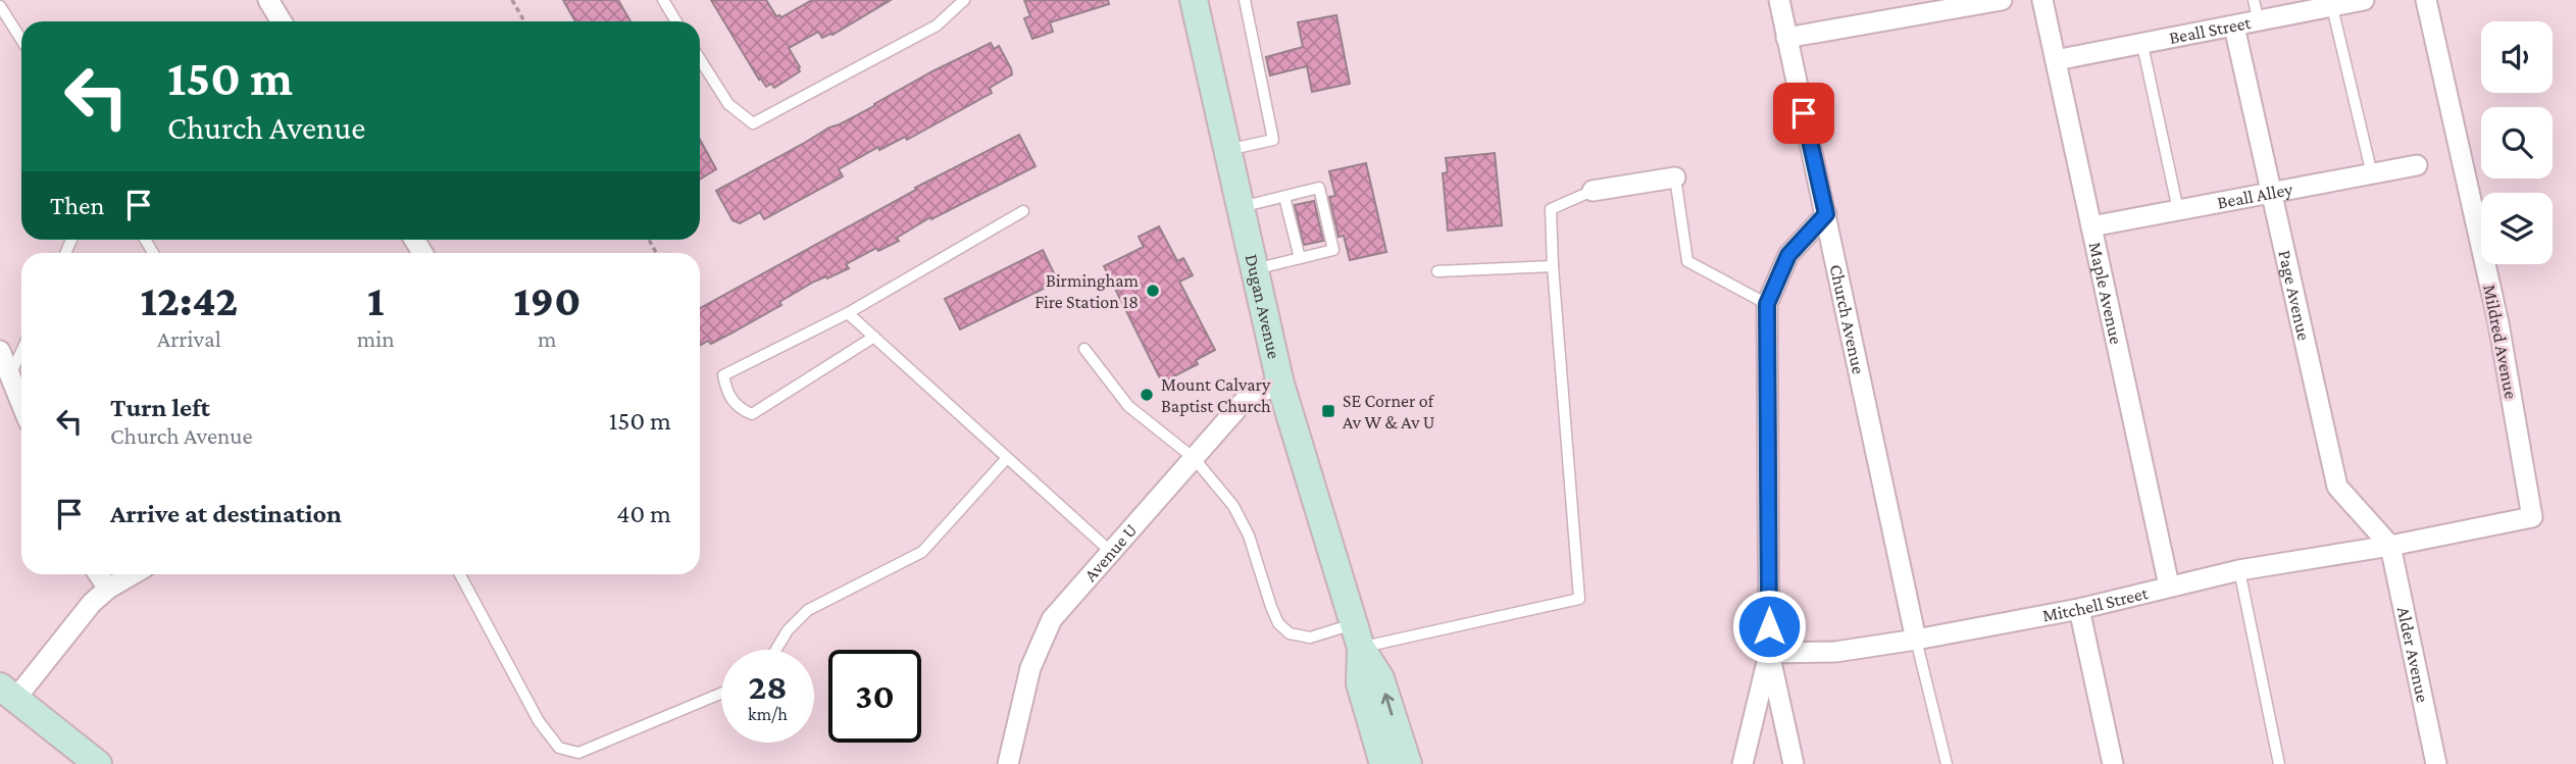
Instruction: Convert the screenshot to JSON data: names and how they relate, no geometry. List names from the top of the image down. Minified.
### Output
{"streets":{"main road":["Dugan Avenue"],"street":["Beall Street","Beall Alley","Maple Avenue","Page Avenue","Church Avenue","Mildred Avenue","Avenue U","Mitchell Street","Alder Avenue"]},"crossings":[["Beall Street","Maple Avenue"],["Beall Street","Page Avenue"],["Beall Alley","Maple Avenue"],["Beall Alley","Page Avenue"],["Maple Avenue","Mitchell Street"],["Page Avenue","Mitchell Street"],["Page Avenue","Alder Avenue"],["Dugan Avenue","Avenue U"],["Church Avenue","Mitchell Street"],["Mildred Avenue","Mitchell Street"],["Mitchell Street","Alder Avenue"]],"places":{"other":["Birmingham Fire Station 18","Mount Calvary Baptist Church"],"transit":["SE Corner of Av W & Av U"]},"page":{"turn":["150 m","Church Avenue"],"then":"Then","eta":["12:42","Arrival","1","min","190","m"],"list":[{"name":"Turn left","note":"Church Avenue","value":"150 m"},{"name":"Arrive at destination","value":"40 m"}],"speed":"28 km/h","limit":"30"}}
